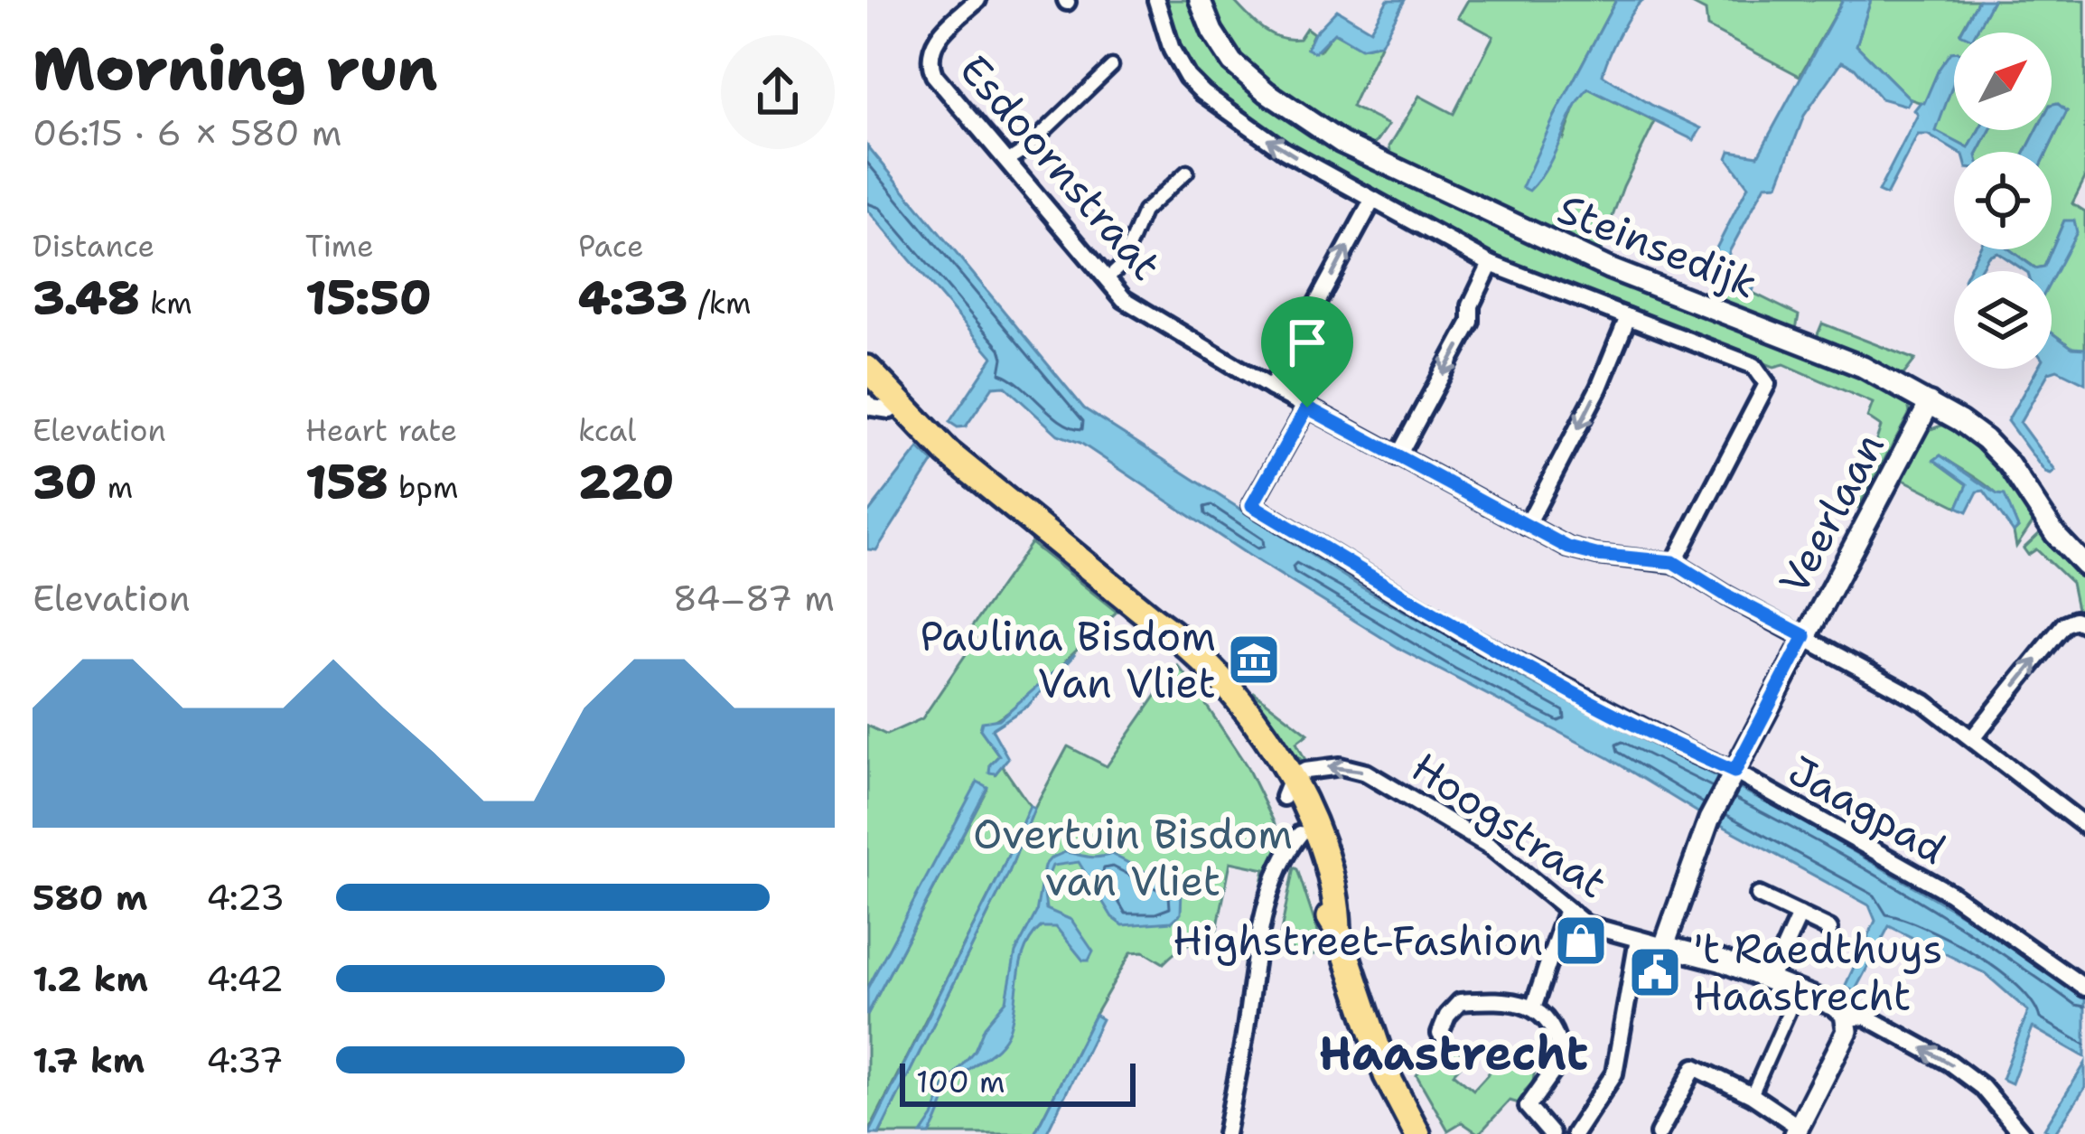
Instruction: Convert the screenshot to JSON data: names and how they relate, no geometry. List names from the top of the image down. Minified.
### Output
{"streets":{"street":["Esdoornstraat","Steinsedijk","Veerlaan","Jaagpad","Hoogstraat"]},"crossings":[["Esdoornstraat","Jaagpad"],["Steinsedijk","Veerlaan"],["Veerlaan","Jaagpad"],["Veerlaan","Hoogstraat"]],"one_way":["Hoogstraat"],"districts":["Haastrecht"],"parks":["Overtuin Bisdom van Vliet"],"places":{"museum":["Paulina Bisdom Van Vliet"],"shop":["Highstreet-Fashion"],"public building":["'t Raedthuys Haastrecht"]},"scale_bar":"100 m","north":"top right","page":{"heading":["Morning run","06:15 · 6 × 580 m"],"stats":[["Distance","3.48 km"],["Time","15:50"],["Pace","4:33 /km"],["Elevation","30 m"],["Heart rate","158 bpm"],["kcal","220"]],"chart":["Elevation","84–87 m"],"list":[{"name":"580 m","note":"4:23"},{"name":"1.2 km","note":"4:42"},{"name":"1.7 km","note":"4:37"}],"scale":"100 m"}}
